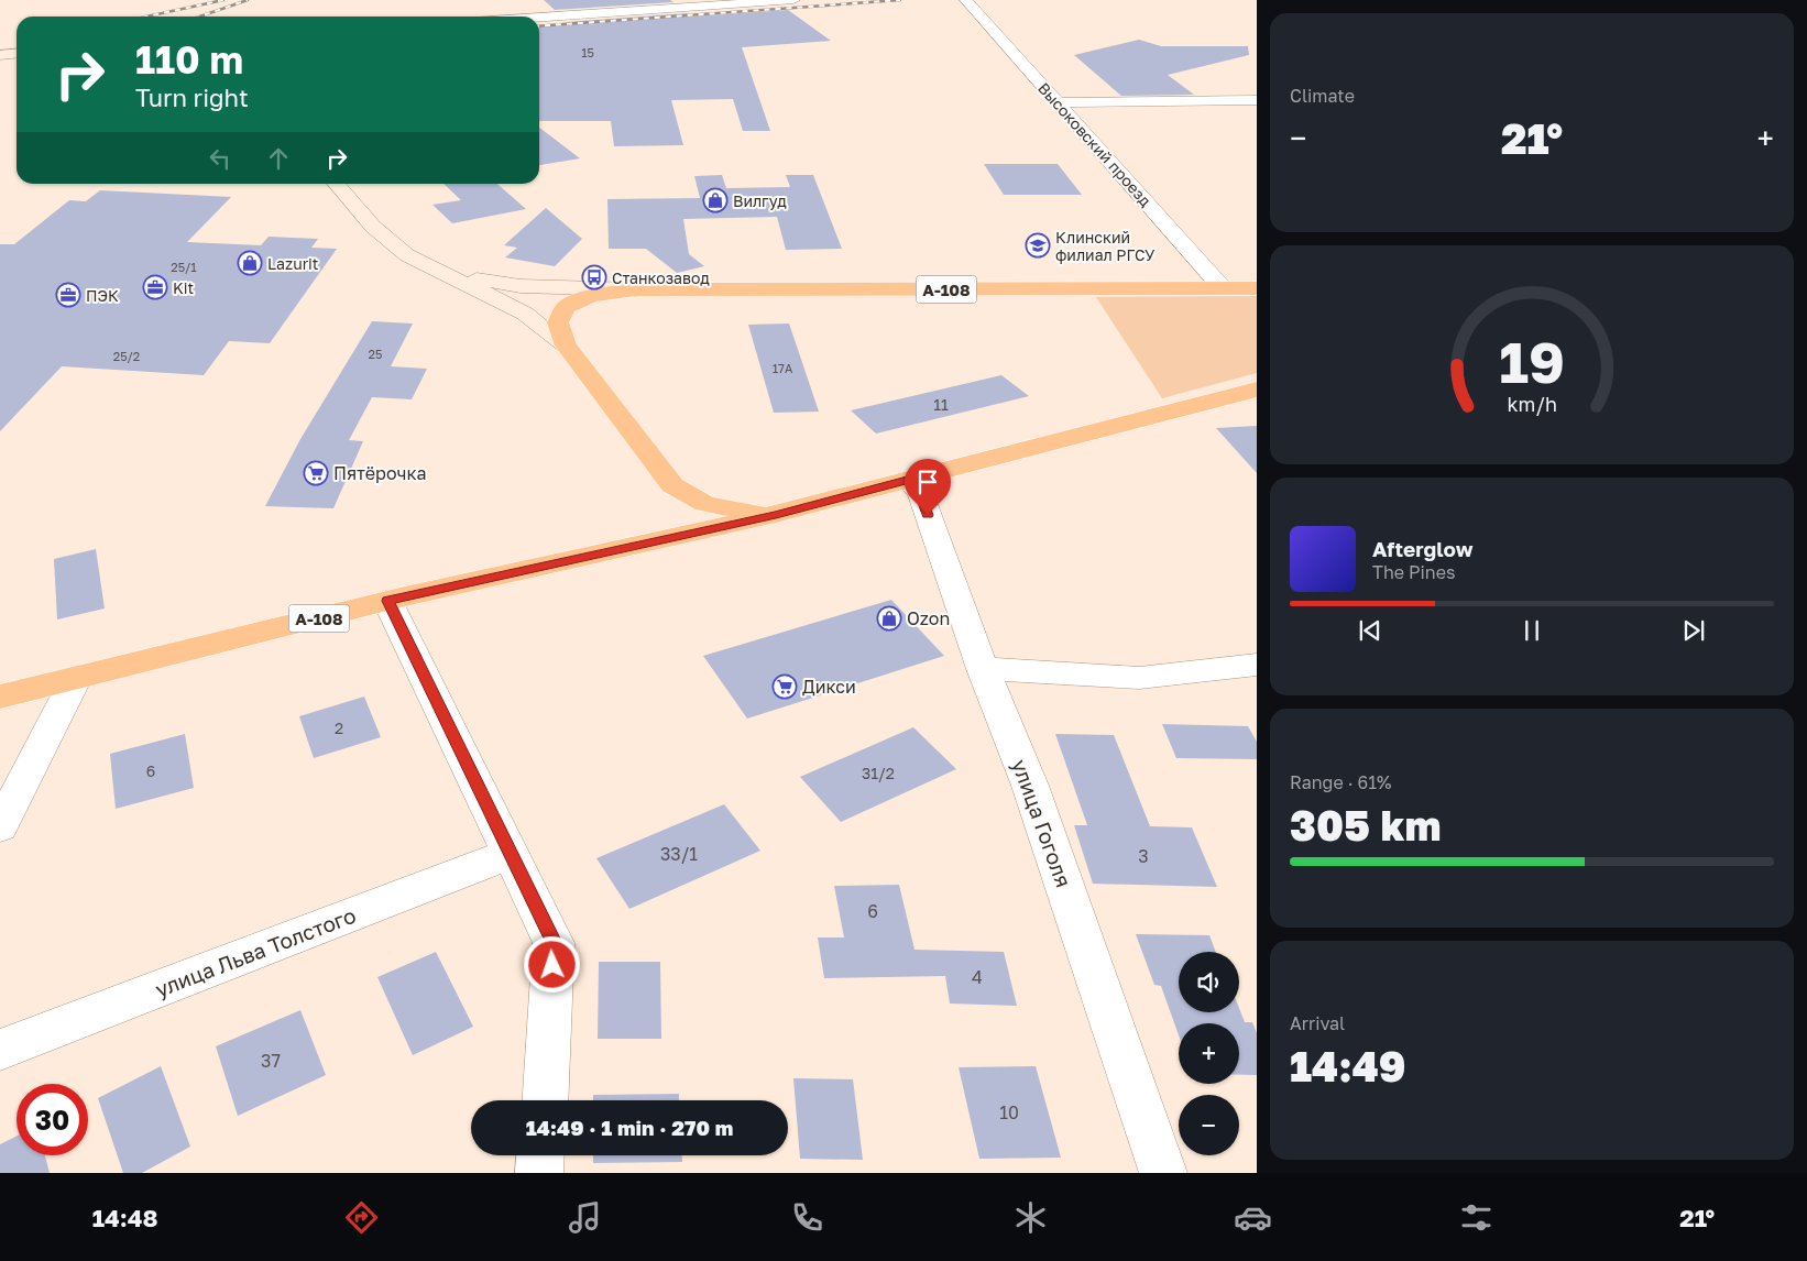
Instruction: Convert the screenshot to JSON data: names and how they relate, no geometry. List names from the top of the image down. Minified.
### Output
{"streets":{"highway":["А-108"],"street":["Высоковский проезд","улица Гоголя","улица Льва Толстого"]},"crossings":[["Высоковский проезд","А-108"],["А-108","улица Гоголя"]],"places":{"shop":["Вилгуд","Lazurit","Ozon"],"school or university":["Клинский филиал РГСУ"],"bus stop":["Станкозавод"],"office":["Kit","ПЭК"],"supermarket":["Пятёрочка","Дикси"]},"house_numbers":["15","25/1","25","25/2","17А","11","2","6","31/2","33/1","3","6","4","37","10"],"page":{"tile":["Climate",["Range · 61%","305 km"],["Arrival","14:49"]],"turn":["110 m","Turn right"],"heat":["−","21°","+"],"song":["Afterglow","The Pines"],"map_buttons":["+","−"],"limit":"30","trip":"14:49 · 1 min · 270 m","tabs":["14:48","21°"],"gauge":["19","km/h"]}}
